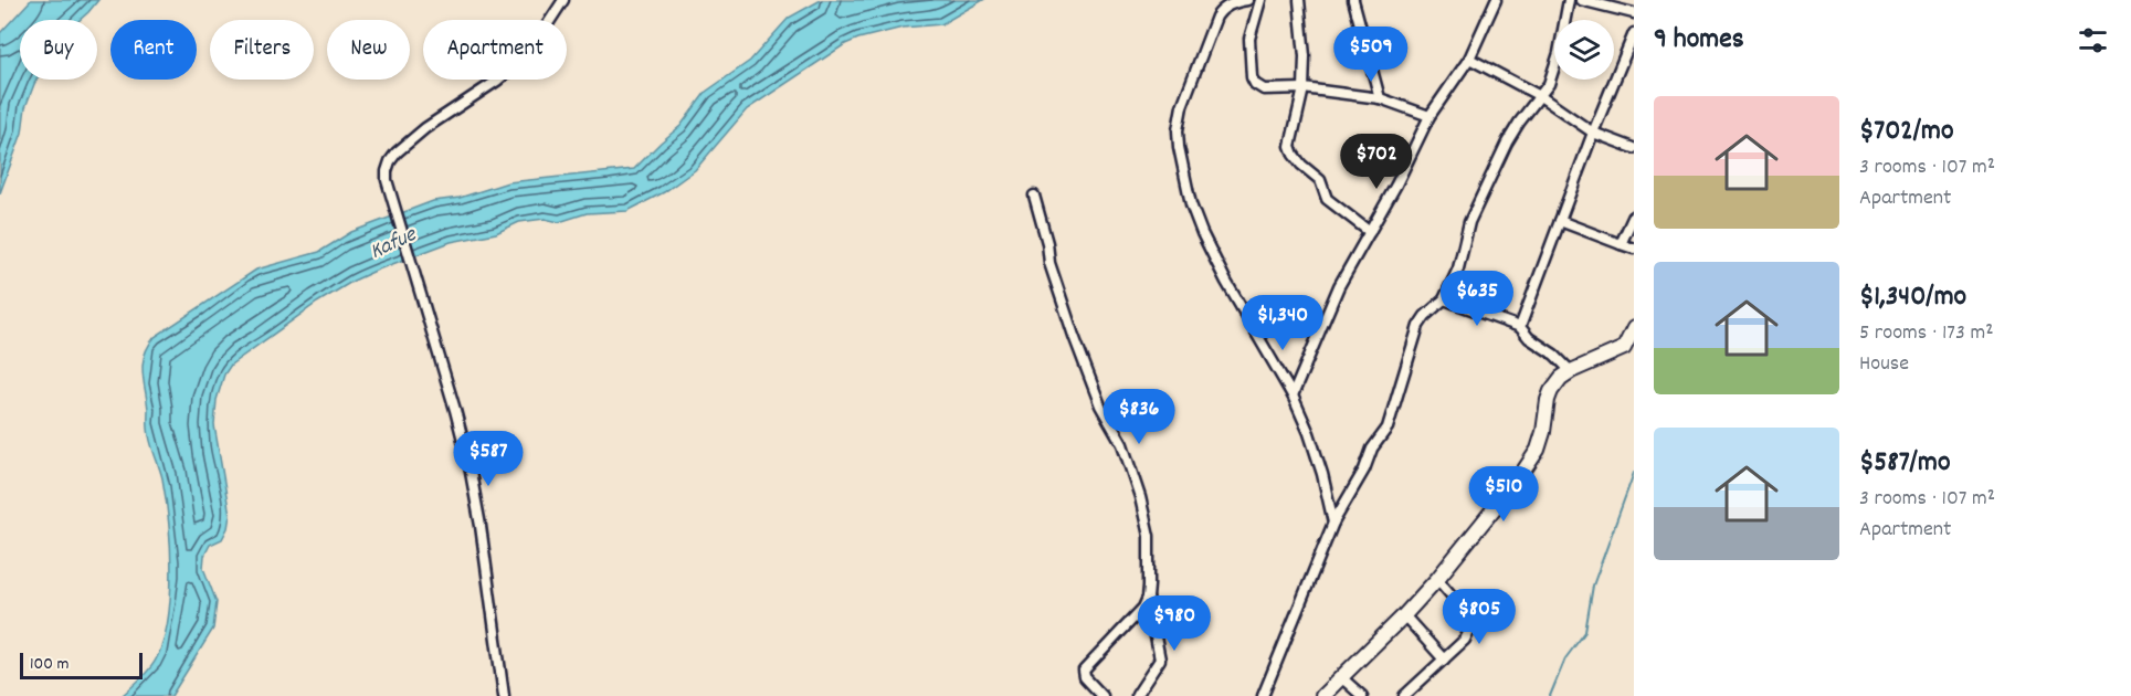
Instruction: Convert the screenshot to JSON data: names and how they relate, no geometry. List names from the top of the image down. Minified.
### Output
{"water":["Kafue"],"scale_bar":"100 m","page":{"heading":"9 homes","chip":["Buy","Rent","Filters","New","Apartment"],"price":["$509","$702","$635","$1,340","$836","$587","$510","$805","$980"],"list":[{"name":"$702/mo","note":"3 rooms · 107 m² · Apartment"},{"name":"$1,340/mo","note":"5 rooms · 173 m² · House"},{"name":"$587/mo","note":"3 rooms · 107 m² · Apartment"}],"scale":"100 m"}}
